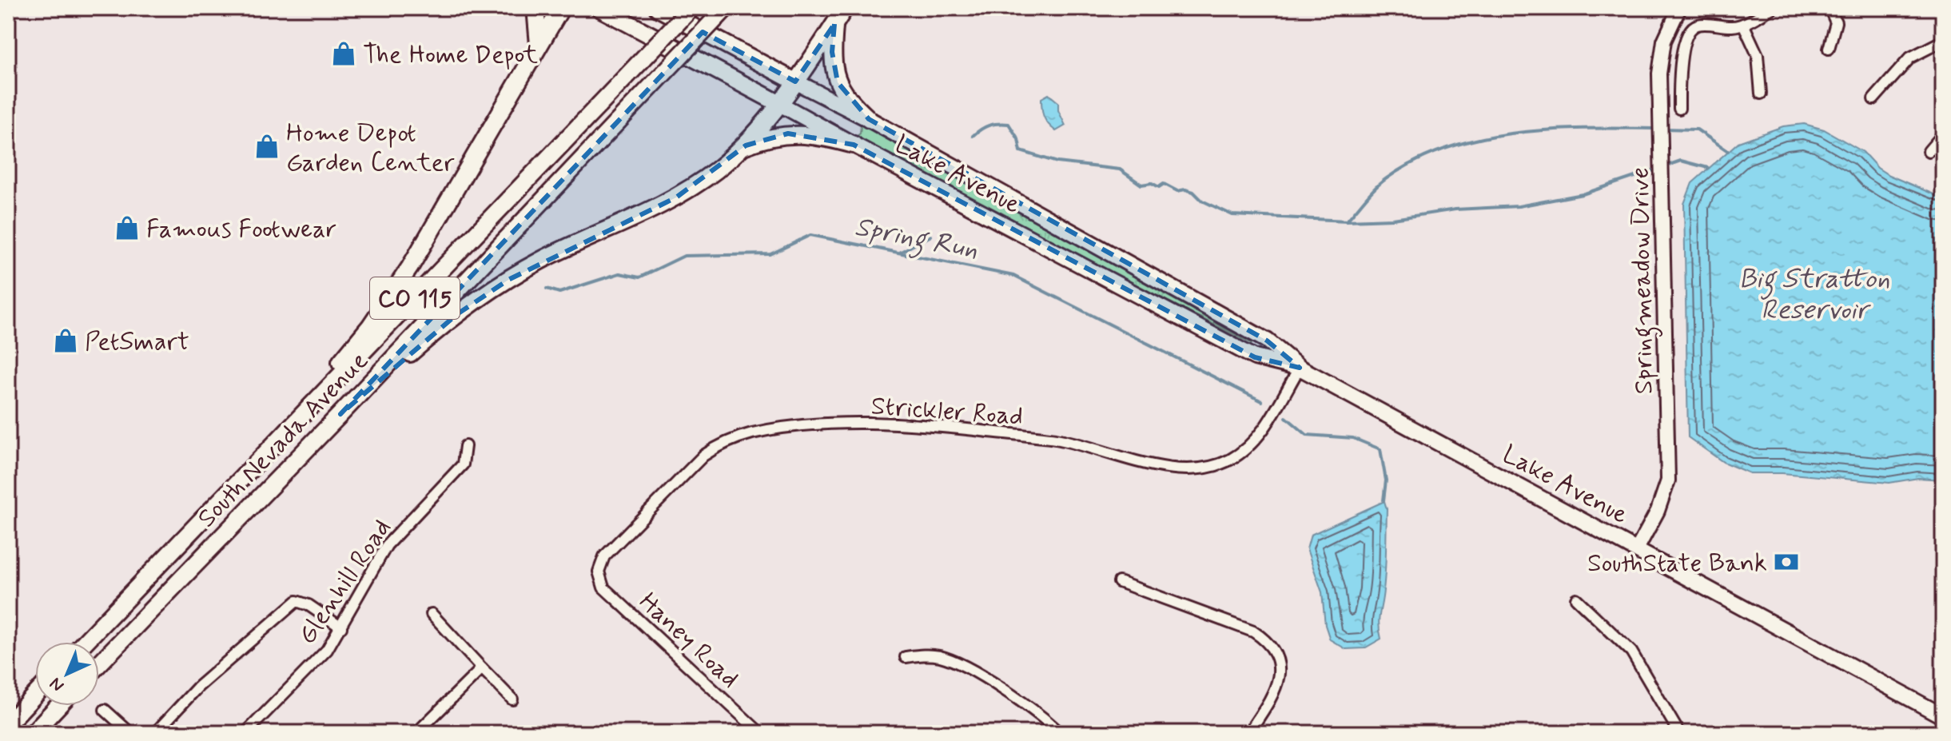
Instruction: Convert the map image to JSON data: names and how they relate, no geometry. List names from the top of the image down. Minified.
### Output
{"streets":{"main road":["Lake Avenue","CO 115","South Nevada Avenue"],"street":["Springmeadow Drive","Strickler Road","Glenhill Road","Haney Road"]},"crossings":[["Lake Avenue","Springmeadow Drive"],["Lake Avenue","Strickler Road"],["Strickler Road","Haney Road"]],"water":["Spring Run","Big Stratton Reservoir"],"places":{"shop":["The Home Depot","Home Depot Garden Center","Famous Footwear","PetSmart"],"bank":["SouthState Bank"]},"north":"bottom left"}
